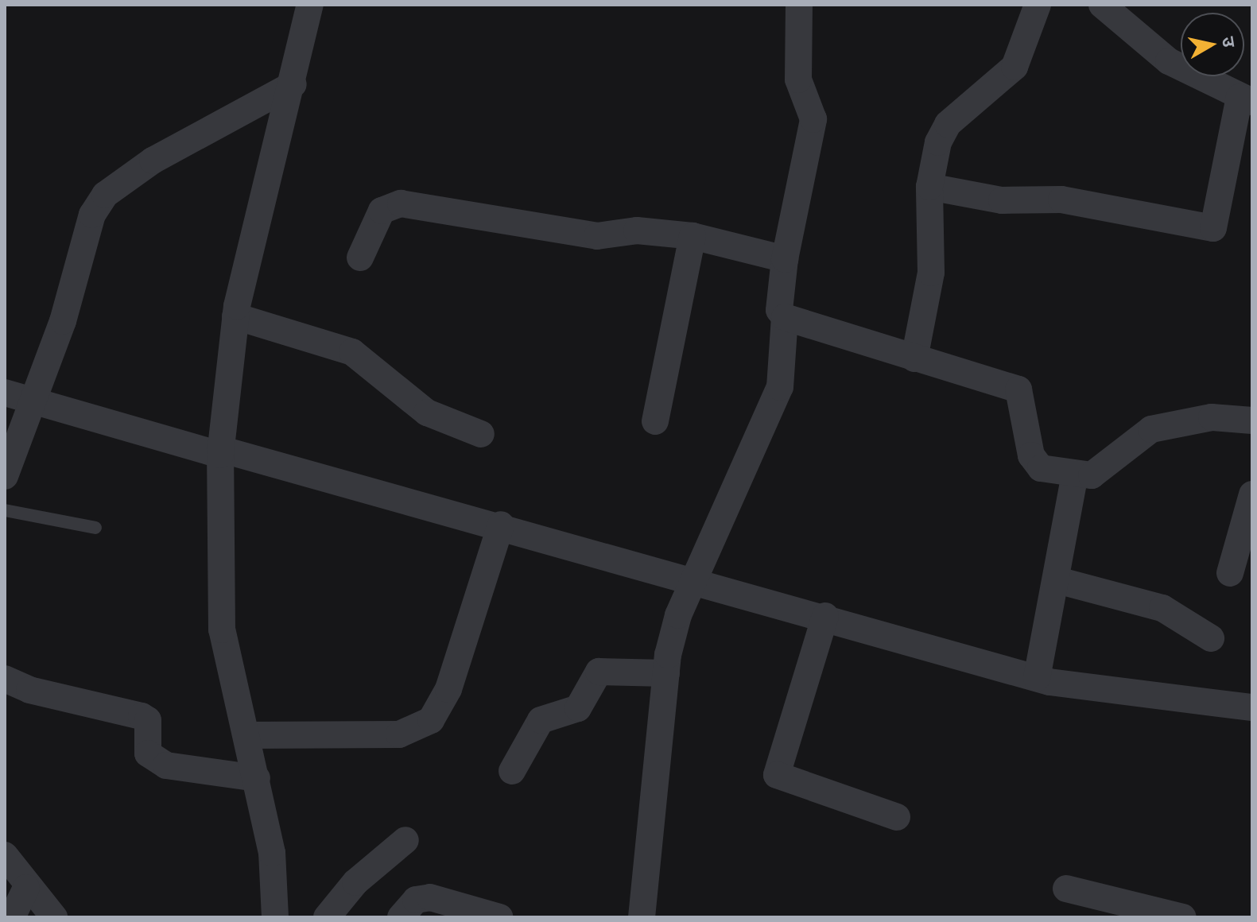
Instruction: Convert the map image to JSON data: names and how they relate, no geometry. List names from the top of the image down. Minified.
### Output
{"north":"right"}
